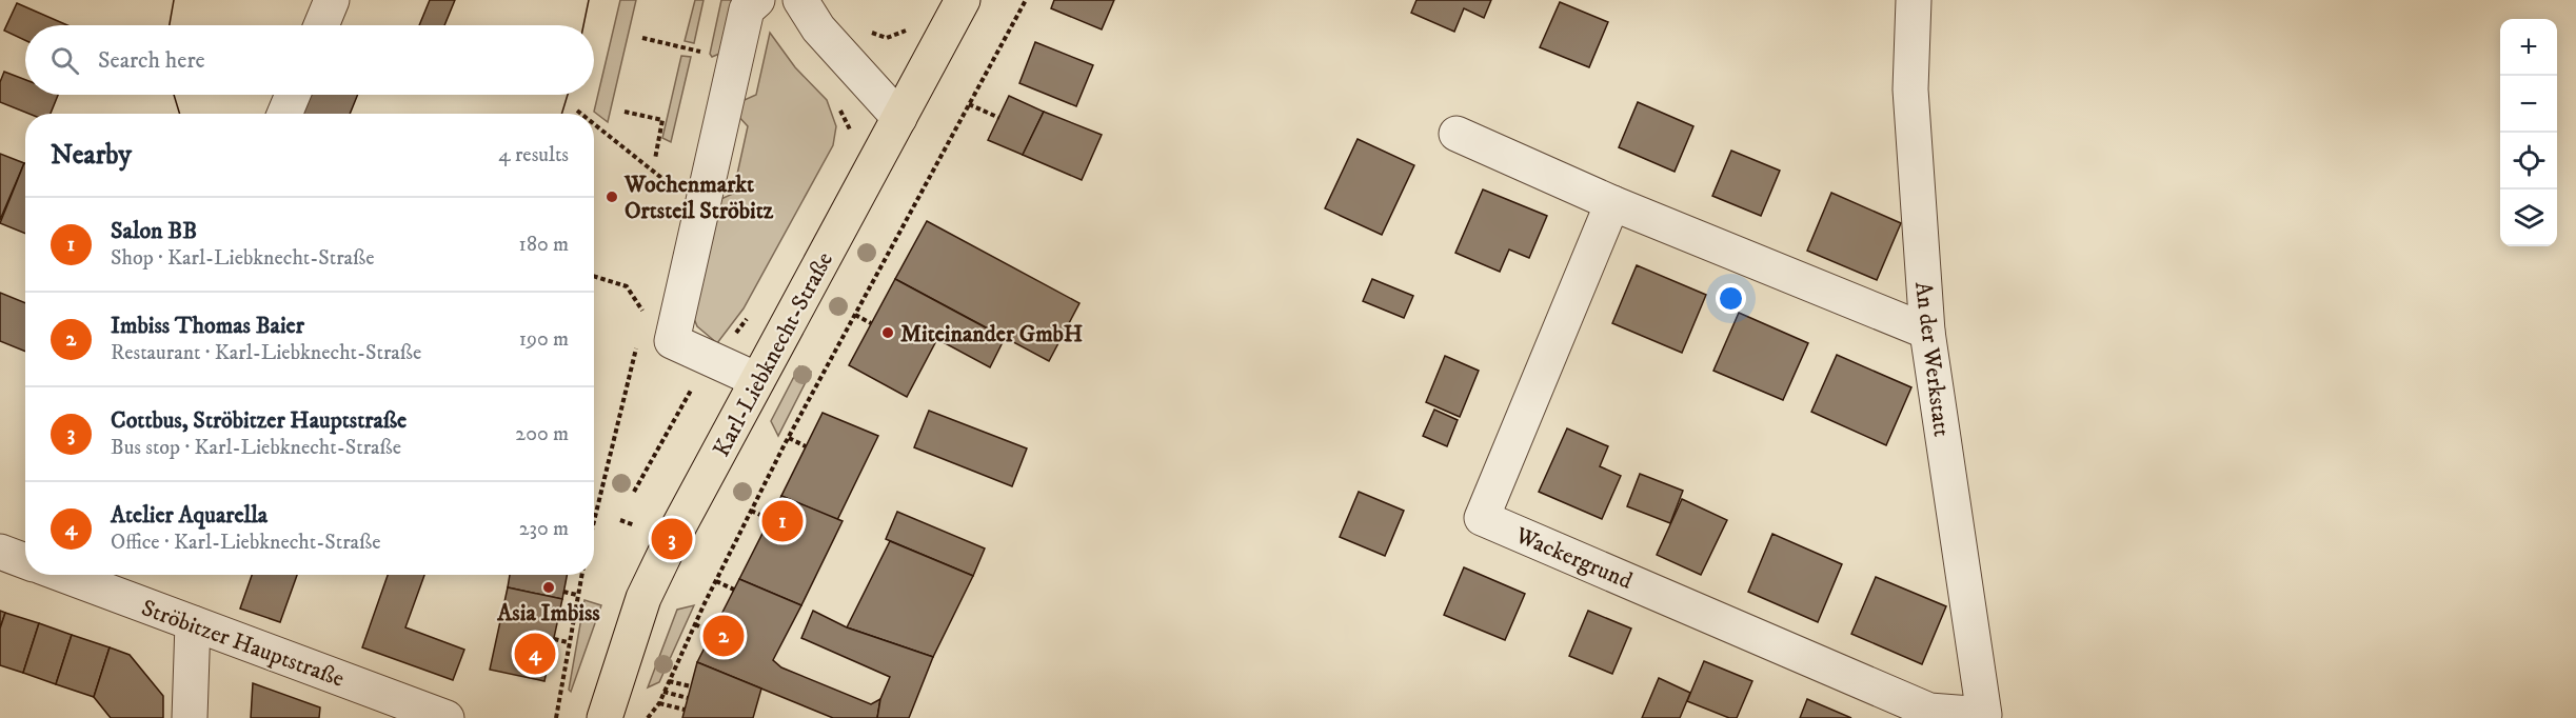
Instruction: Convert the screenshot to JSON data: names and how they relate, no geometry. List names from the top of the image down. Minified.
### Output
{"streets":{"main road":["Karl-Liebknecht-Straße"],"street":["An der Werkstatt","Wackergrund","Ströbitzer Hauptstraße"]},"crossings":[["An der Werkstatt","Wackergrund"]],"places":["Wochenmarkt Ortsteil Ströbitz","Miteinander GmbH","Asia Imbiss"],"page":{"map_buttons":["+","−"],"search":"Search here","heading":["Nearby","4 results"],"list":[{"mark":"1","name":"Salon BB","note":"Shop · Karl-Liebknecht-Straße","value":"180 m"},{"mark":"2","name":"Imbiss Thomas Baier","note":"Restaurant · Karl-Liebknecht-Straße","value":"190 m"},{"mark":"3","name":"Cottbus, Ströbitzer Hauptstraße","note":"Bus stop · Karl-Liebknecht-Straße","value":"200 m"},{"mark":"4","name":"Atelier Aquarella","note":"Office · Karl-Liebknecht-Straße","value":"230 m"}],"pins":["1","3","2","4"]}}
